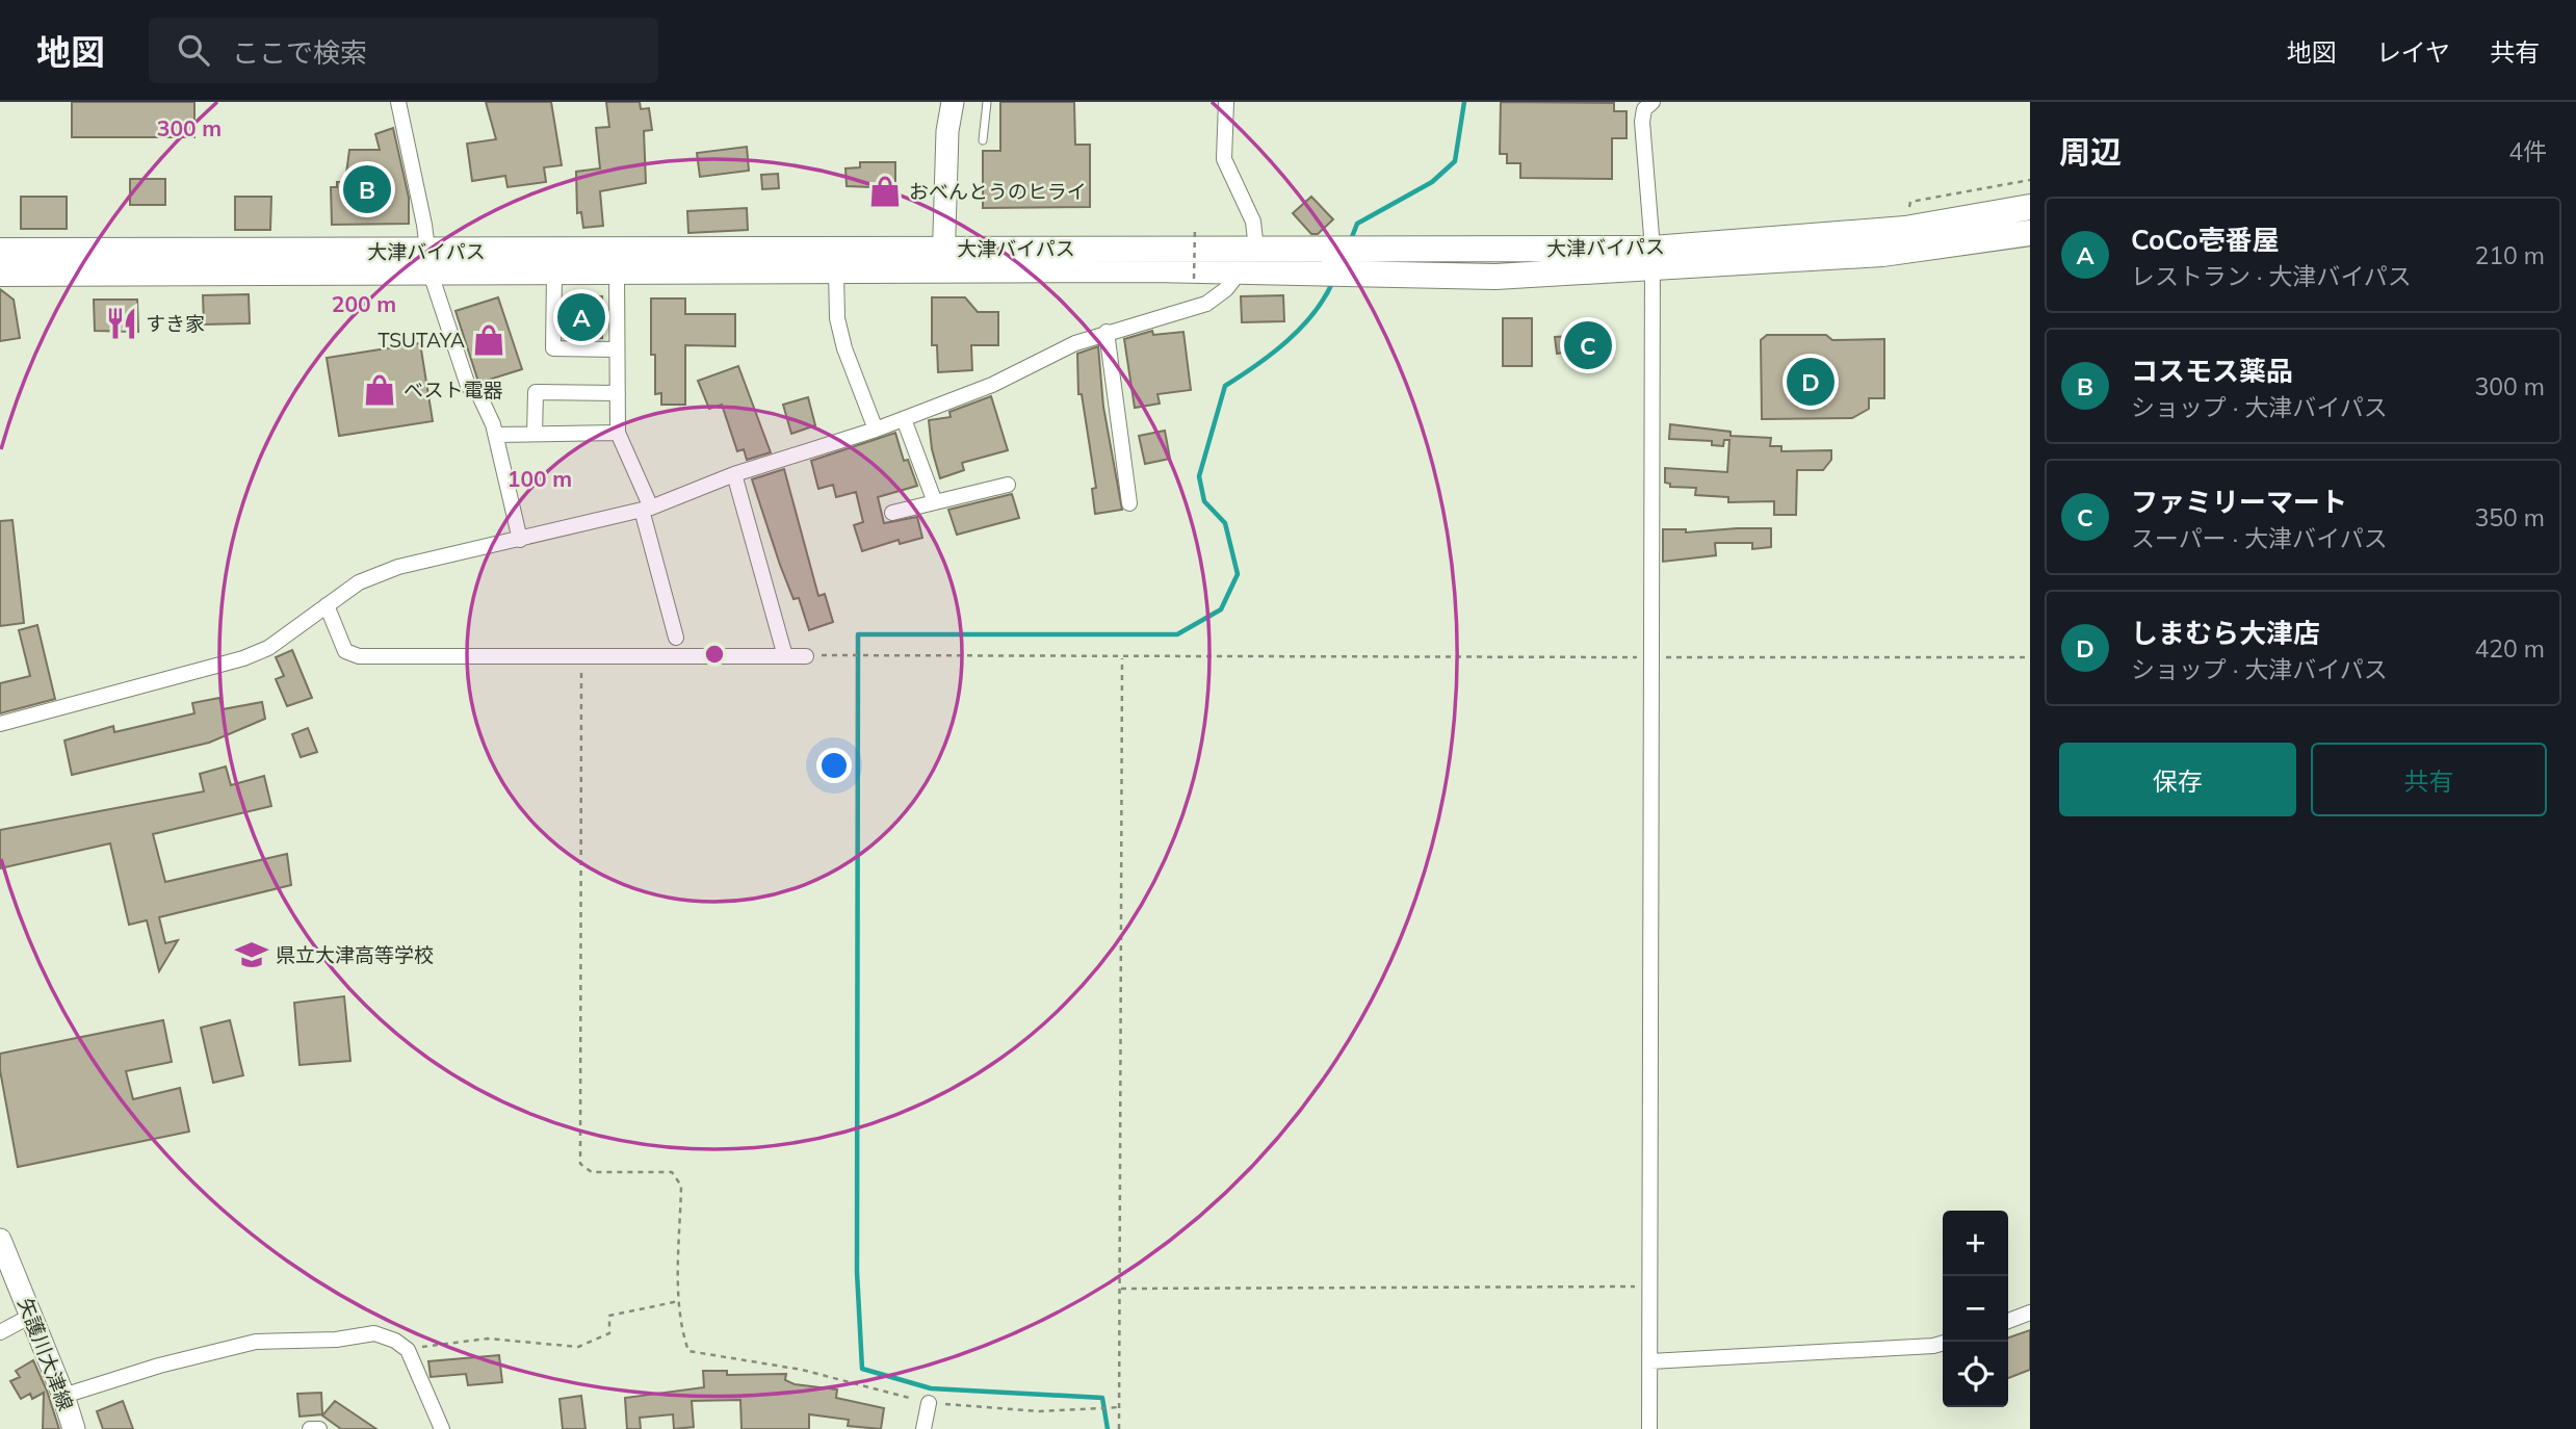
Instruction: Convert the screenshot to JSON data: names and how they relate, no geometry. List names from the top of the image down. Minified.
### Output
{"streets":{"highway":["大津バイパス"],"main road":["矢護川大津線"]},"places":{"shop":["おべんとうのヒライ","TSUTAYA","ベスト電器"],"restaurant":["すき家"],"school or university":["県立大津高等学校"]},"page":{"header":"地図","search":"ここで検索","nav":["地図","レイヤ","共有"],"heading":["周辺","4件"],"pins":["B","A","C","D"],"list":[{"mark":"A","name":"CoCo壱番屋","note":"レストラン · 大津バイパス","value":"210 m"},{"mark":"B","name":"コスモス薬品","note":"ショップ · 大津バイパス","value":"300 m"},{"mark":"C","name":"ファミリーマート","note":"スーパー · 大津バイパス","value":"350 m"},{"mark":"D","name":"しまむら大津店","note":"ショップ · 大津バイパス","value":"420 m"}],"buttons":["保存","共有"],"map_buttons":["+","−"]},"rings":["300 m","200 m","100 m"]}
